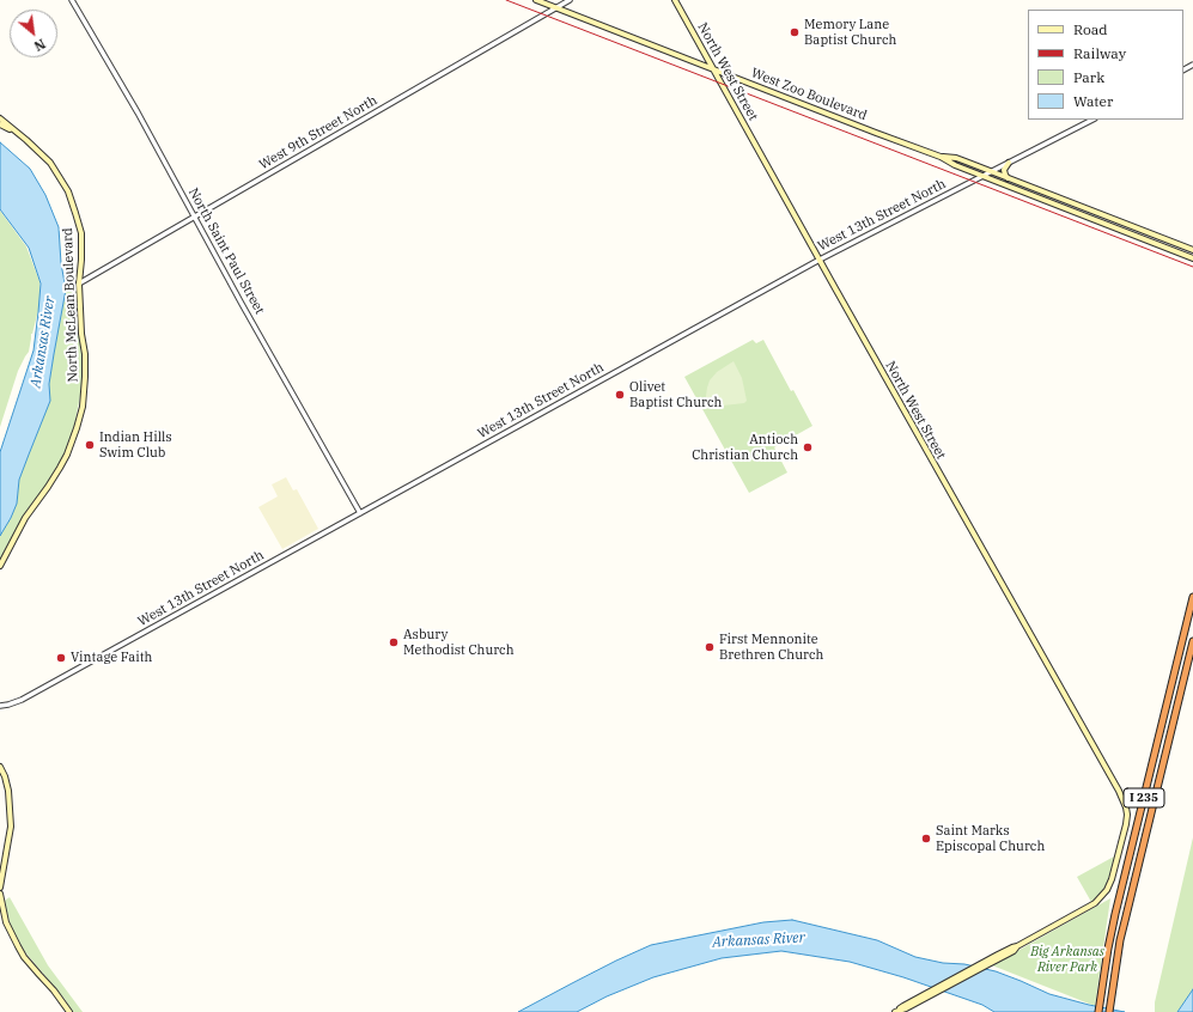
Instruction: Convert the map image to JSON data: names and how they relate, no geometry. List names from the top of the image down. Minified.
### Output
{"streets":{"highway":["I 235"],"main road":["North West Street","West Zoo Boulevard","North McLean Boulevard"],"street":["West 9th Street North","West 13th Street North","North Saint Paul Street"]},"crossings":[["North West Street","West Zoo Boulevard"],["North West Street","West 13th Street North"],["West Zoo Boulevard","West 9th Street North"],["West Zoo Boulevard","West 13th Street North"],["West 9th Street North","North Saint Paul Street"],["West 9th Street North","North McLean Boulevard"],["West 13th Street North","North Saint Paul Street"]],"water":["Arkansas River"],"parks":["Big Arkansas River Park"],"places":["Memory Lane Baptist Church","Olivet Baptist Church","Indian Hills Swim Club","Antioch Christian Church","Asbury Methodist Church","First Mennonite Brethren Church","Vintage Faith","Saint Marks Episcopal Church"],"legend":["Road","Railway","Park","Water"],"north":"bottom right"}
